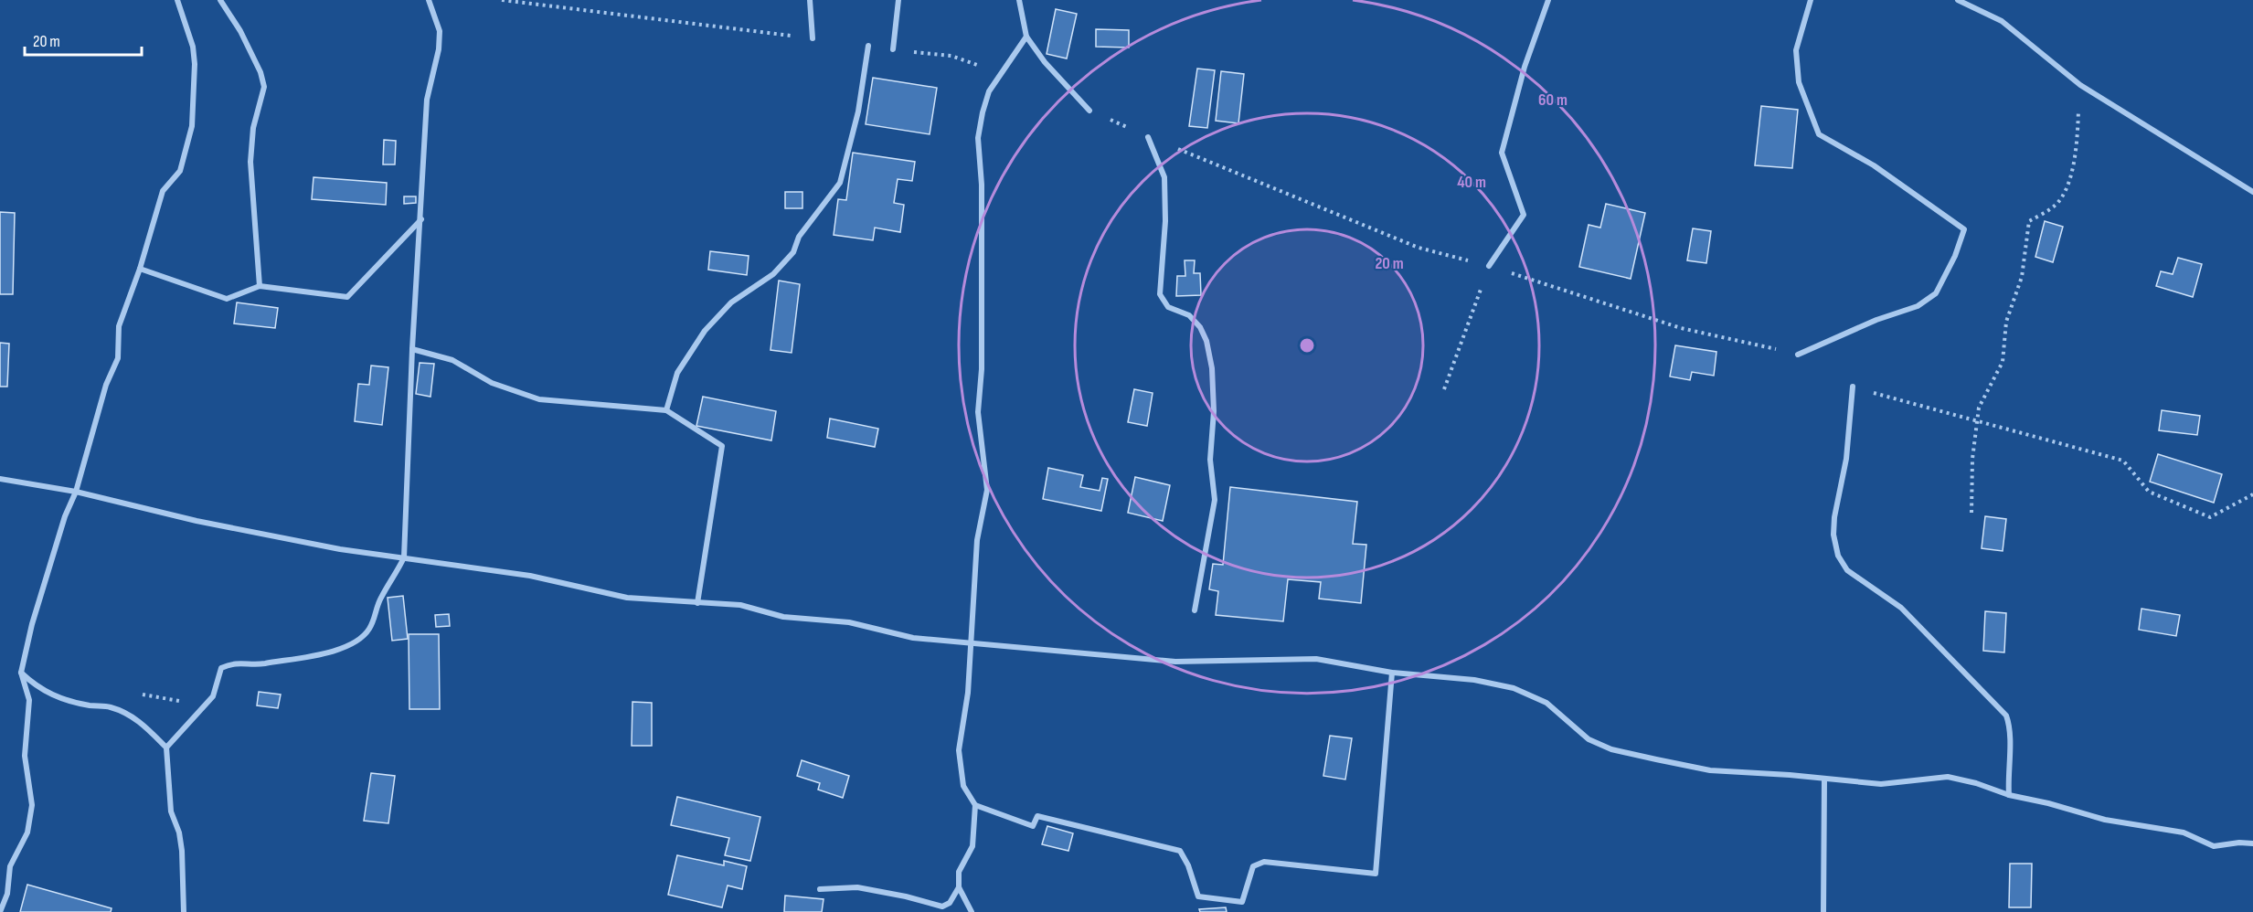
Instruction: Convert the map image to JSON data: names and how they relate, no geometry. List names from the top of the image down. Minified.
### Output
{"scale_bar":"20 m","rings":["60 m","40 m","20 m"]}
